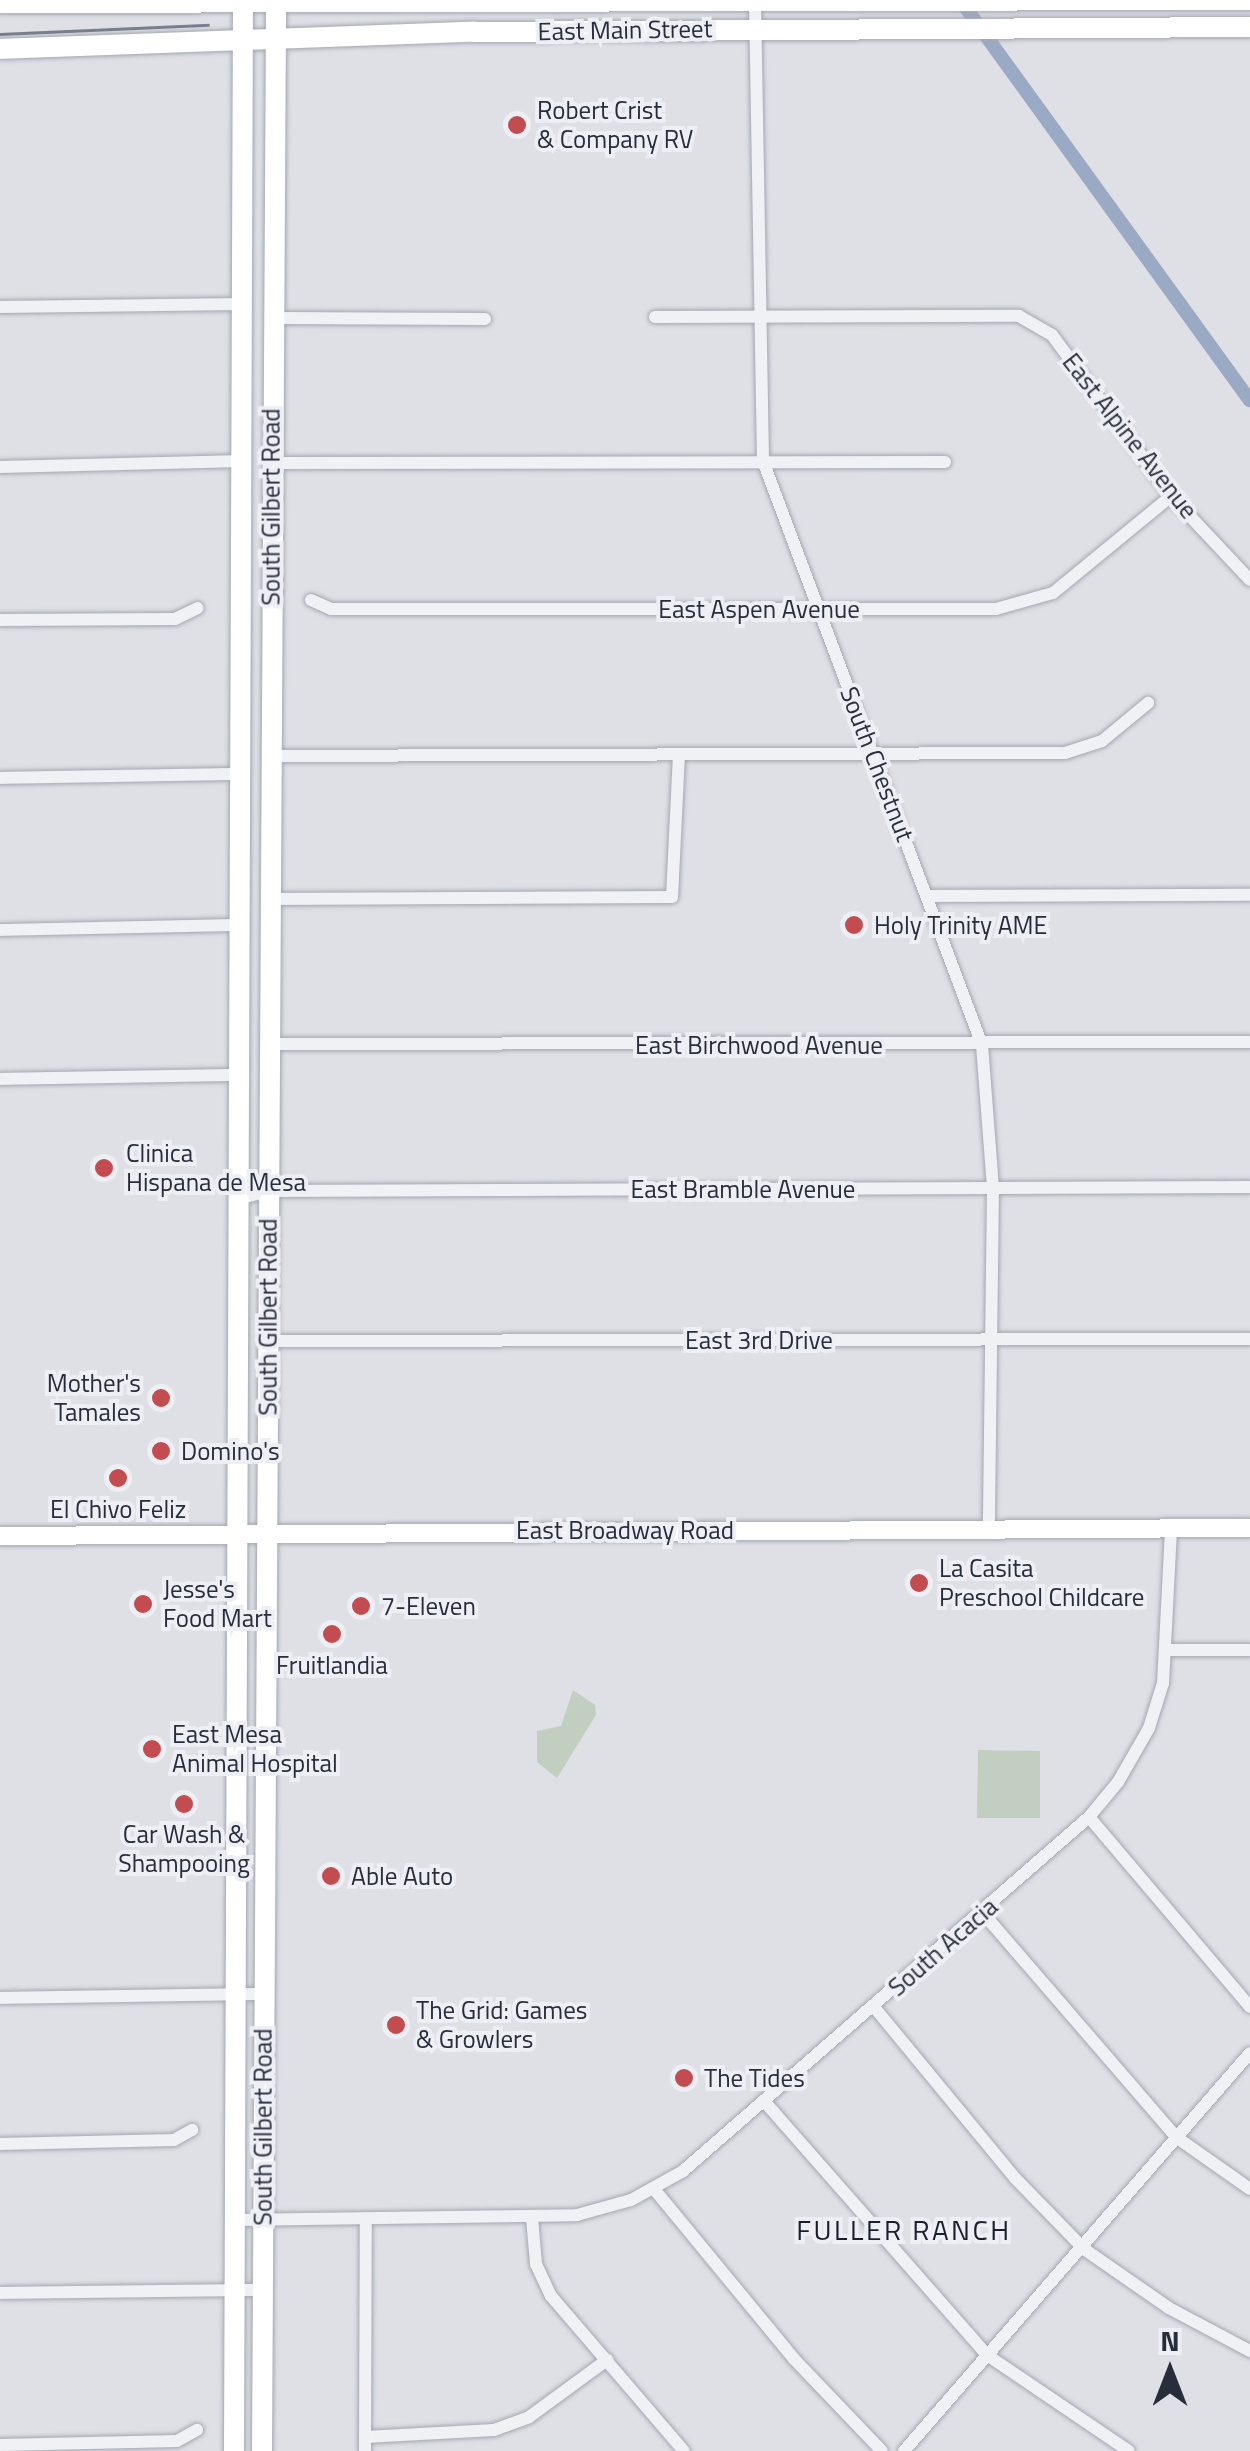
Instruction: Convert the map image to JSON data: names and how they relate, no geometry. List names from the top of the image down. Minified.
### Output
{"streets":{"main road":["East Main Street","South Gilbert Road","East Broadway Road"],"street":["East Alpine Avenue","East Aspen Avenue","South Chestnut","East Birchwood Avenue","East Bramble Avenue","East 3rd Drive","South Acacia"]},"crossings":[["East Main Street","South Gilbert Road"],["East Main Street","South Chestnut"],["East Alpine Avenue","East Aspen Avenue"],["East Alpine Avenue","South Chestnut"],["South Gilbert Road","East Birchwood Avenue"],["South Gilbert Road","East Bramble Avenue"],["South Gilbert Road","East 3rd Drive"],["South Gilbert Road","East Broadway Road"],["South Gilbert Road","South Acacia"],["East Aspen Avenue","South Chestnut"],["South Chestnut","East Birchwood Avenue"],["South Chestnut","East Bramble Avenue"],["South Chestnut","East 3rd Drive"],["South Chestnut","East Broadway Road"],["East Broadway Road","South Acacia"]],"districts":["FULLER RANCH"],"places":["Robert Crist & Company RV","Holy Trinity AME","Clinica Hispana de Mesa","Mother's Tamales","Domino's","El Chivo Feliz","La Casita Preschool Childcare","Jesse's Food Mart","7-Eleven","Fruitlandia","East Mesa Animal Hospital","Car Wash & Shampooing","Able Auto","The Grid: Games & Growlers","The Tides"],"north":"top"}
